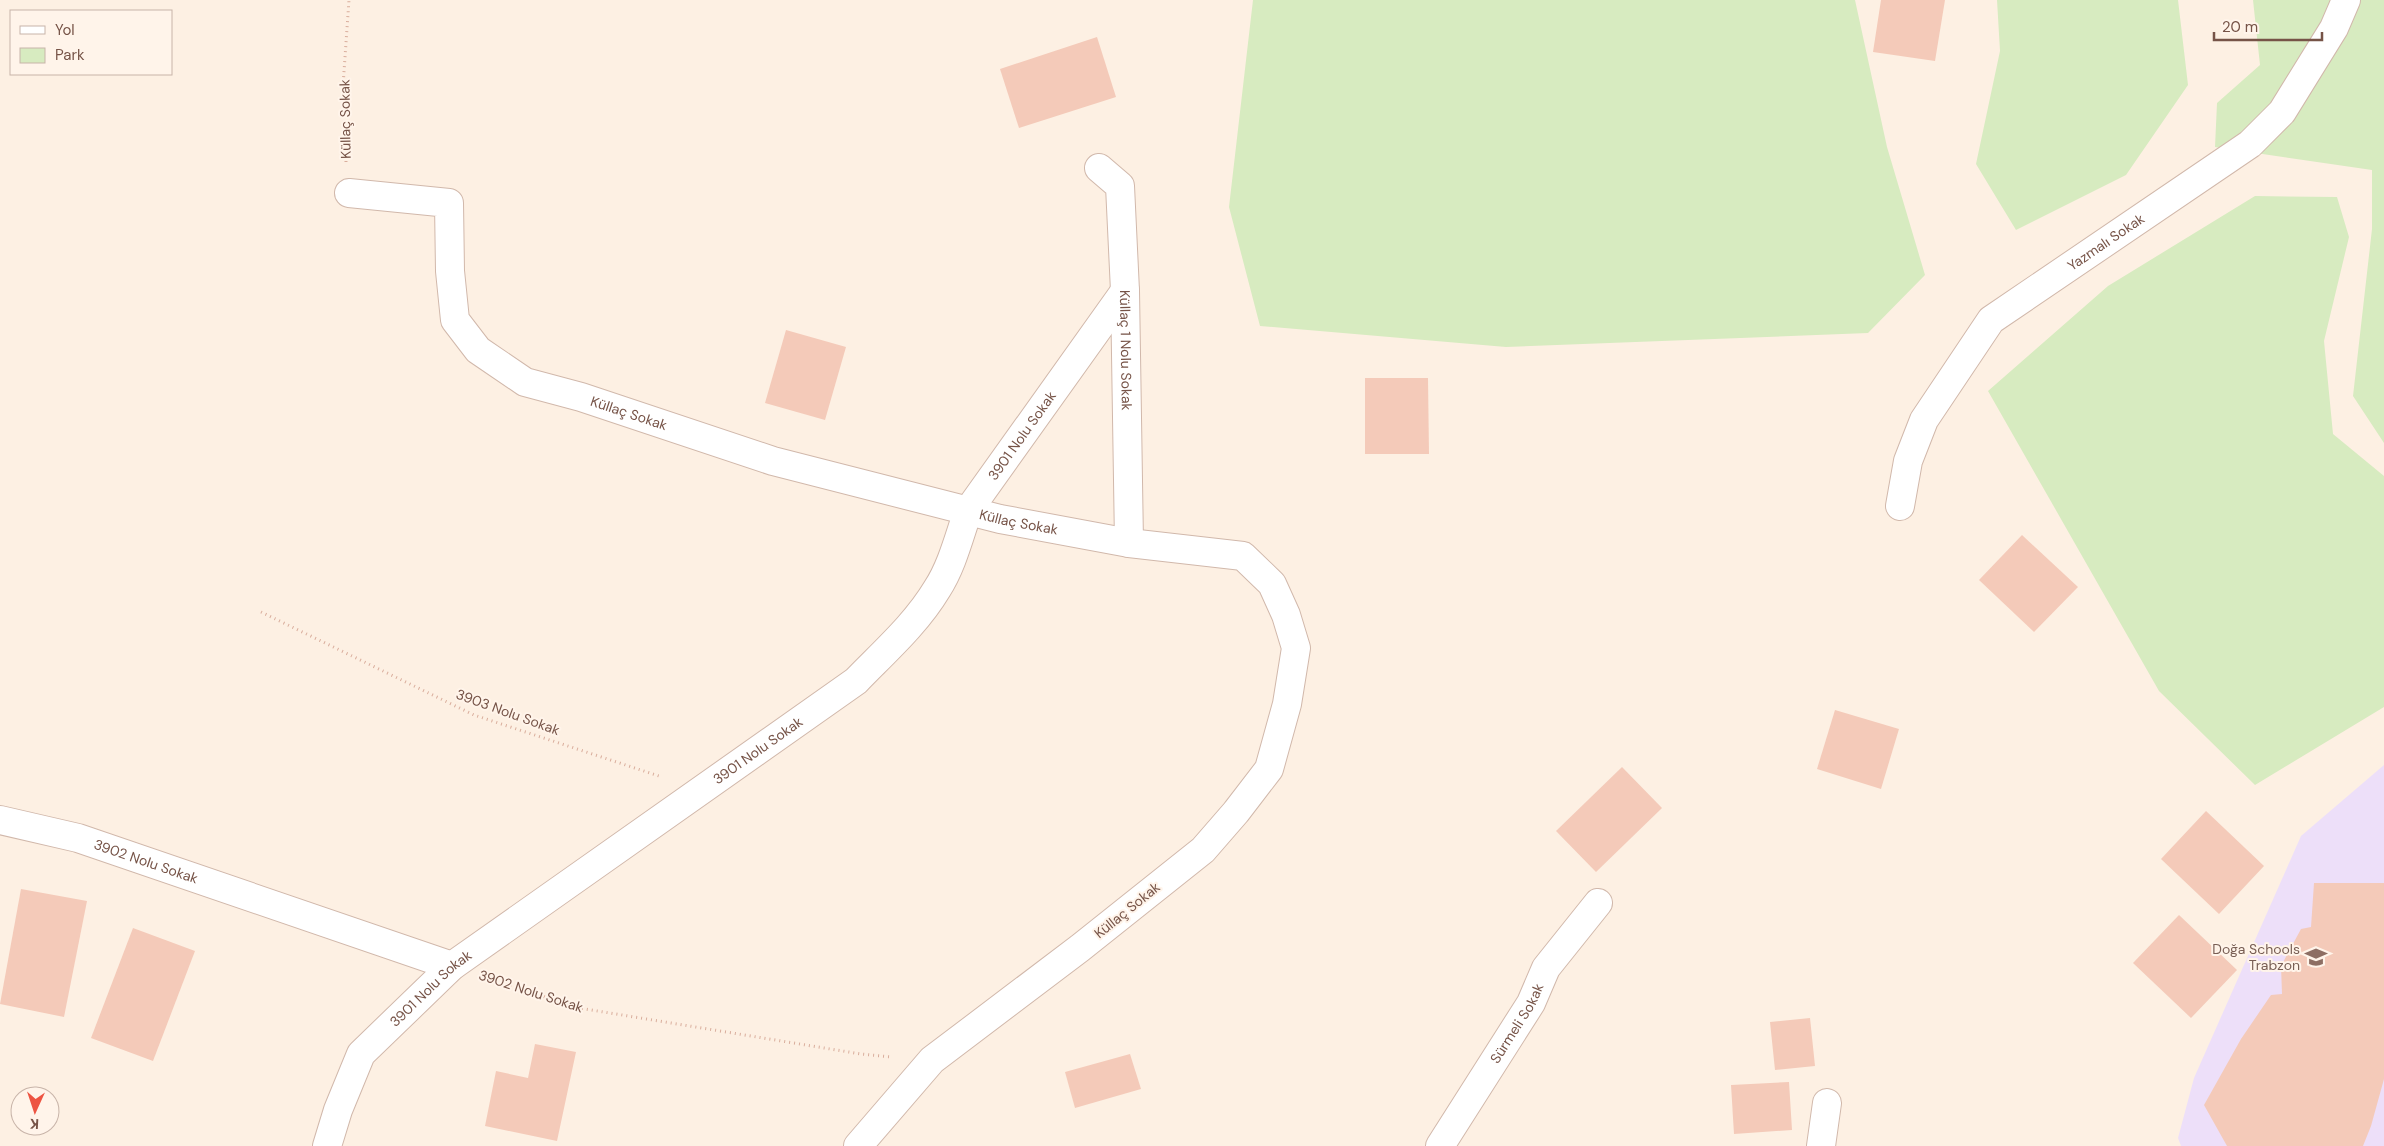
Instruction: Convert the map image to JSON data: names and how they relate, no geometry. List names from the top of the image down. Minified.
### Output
{"streets":{"street":["Küllaç Sokak","Yazmalı Sokak","Küllaç 1 Nolu Sokak","3901 Nolu Sokak","3902 Nolu Sokak","Sürmeli Sokak"],"path":["3903 Nolu Sokak"]},"crossings":[["Küllaç Sokak","Küllaç 1 Nolu Sokak"],["Küllaç Sokak","3901 Nolu Sokak"],["Küllaç Sokak","3902 Nolu Sokak"],["Küllaç 1 Nolu Sokak","3901 Nolu Sokak"],["3901 Nolu Sokak","3903 Nolu Sokak"],["3901 Nolu Sokak","3902 Nolu Sokak"]],"places":{"school or university":["Doğa Schools Trabzon"]},"legend":["Yol","Park"],"scale_bar":"20 m","north":"bottom"}
